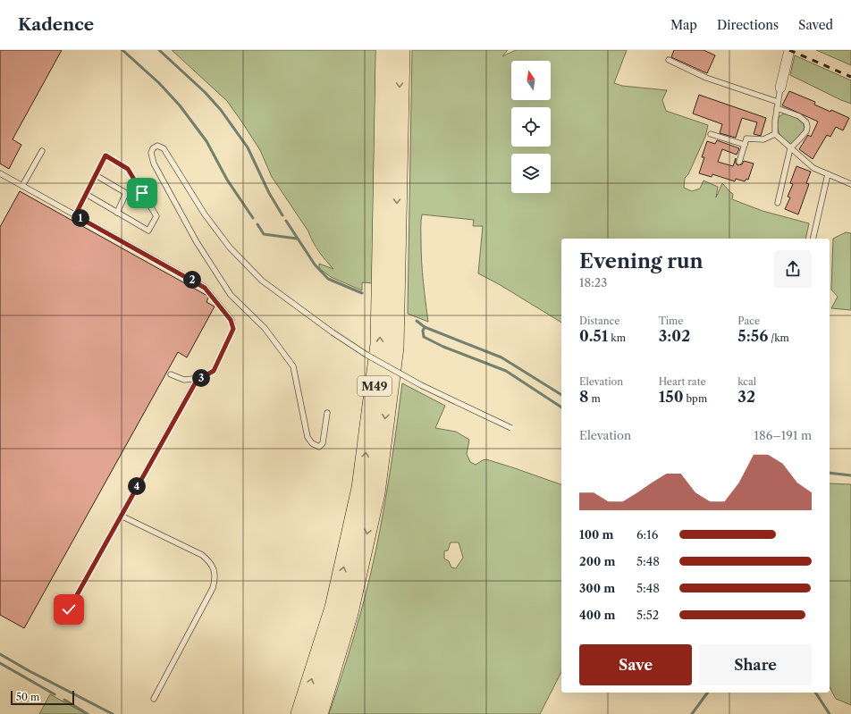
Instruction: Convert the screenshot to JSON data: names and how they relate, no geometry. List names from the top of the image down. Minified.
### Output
{"streets":{"highway":["M49"]},"scale_bar":"50 m","north":"top","page":{"header":"Kadence","nav":["Map","Directions","Saved"],"pins":["1","2","3","4"],"heading":["Evening run","18:23"],"stats":[["Distance","0.51 km"],["Time","3:02"],["Pace","5:56 /km"],["Elevation","8 m"],["Heart rate","150 bpm"],["kcal","32"]],"chart":["Elevation","186–191 m"],"list":[{"name":"100 m","note":"6:16"},{"name":"200 m","note":"5:48"},{"name":"300 m","note":"5:48"},{"name":"400 m","note":"5:52"}],"buttons":["Save","Share"],"scale":"50 m"}}
